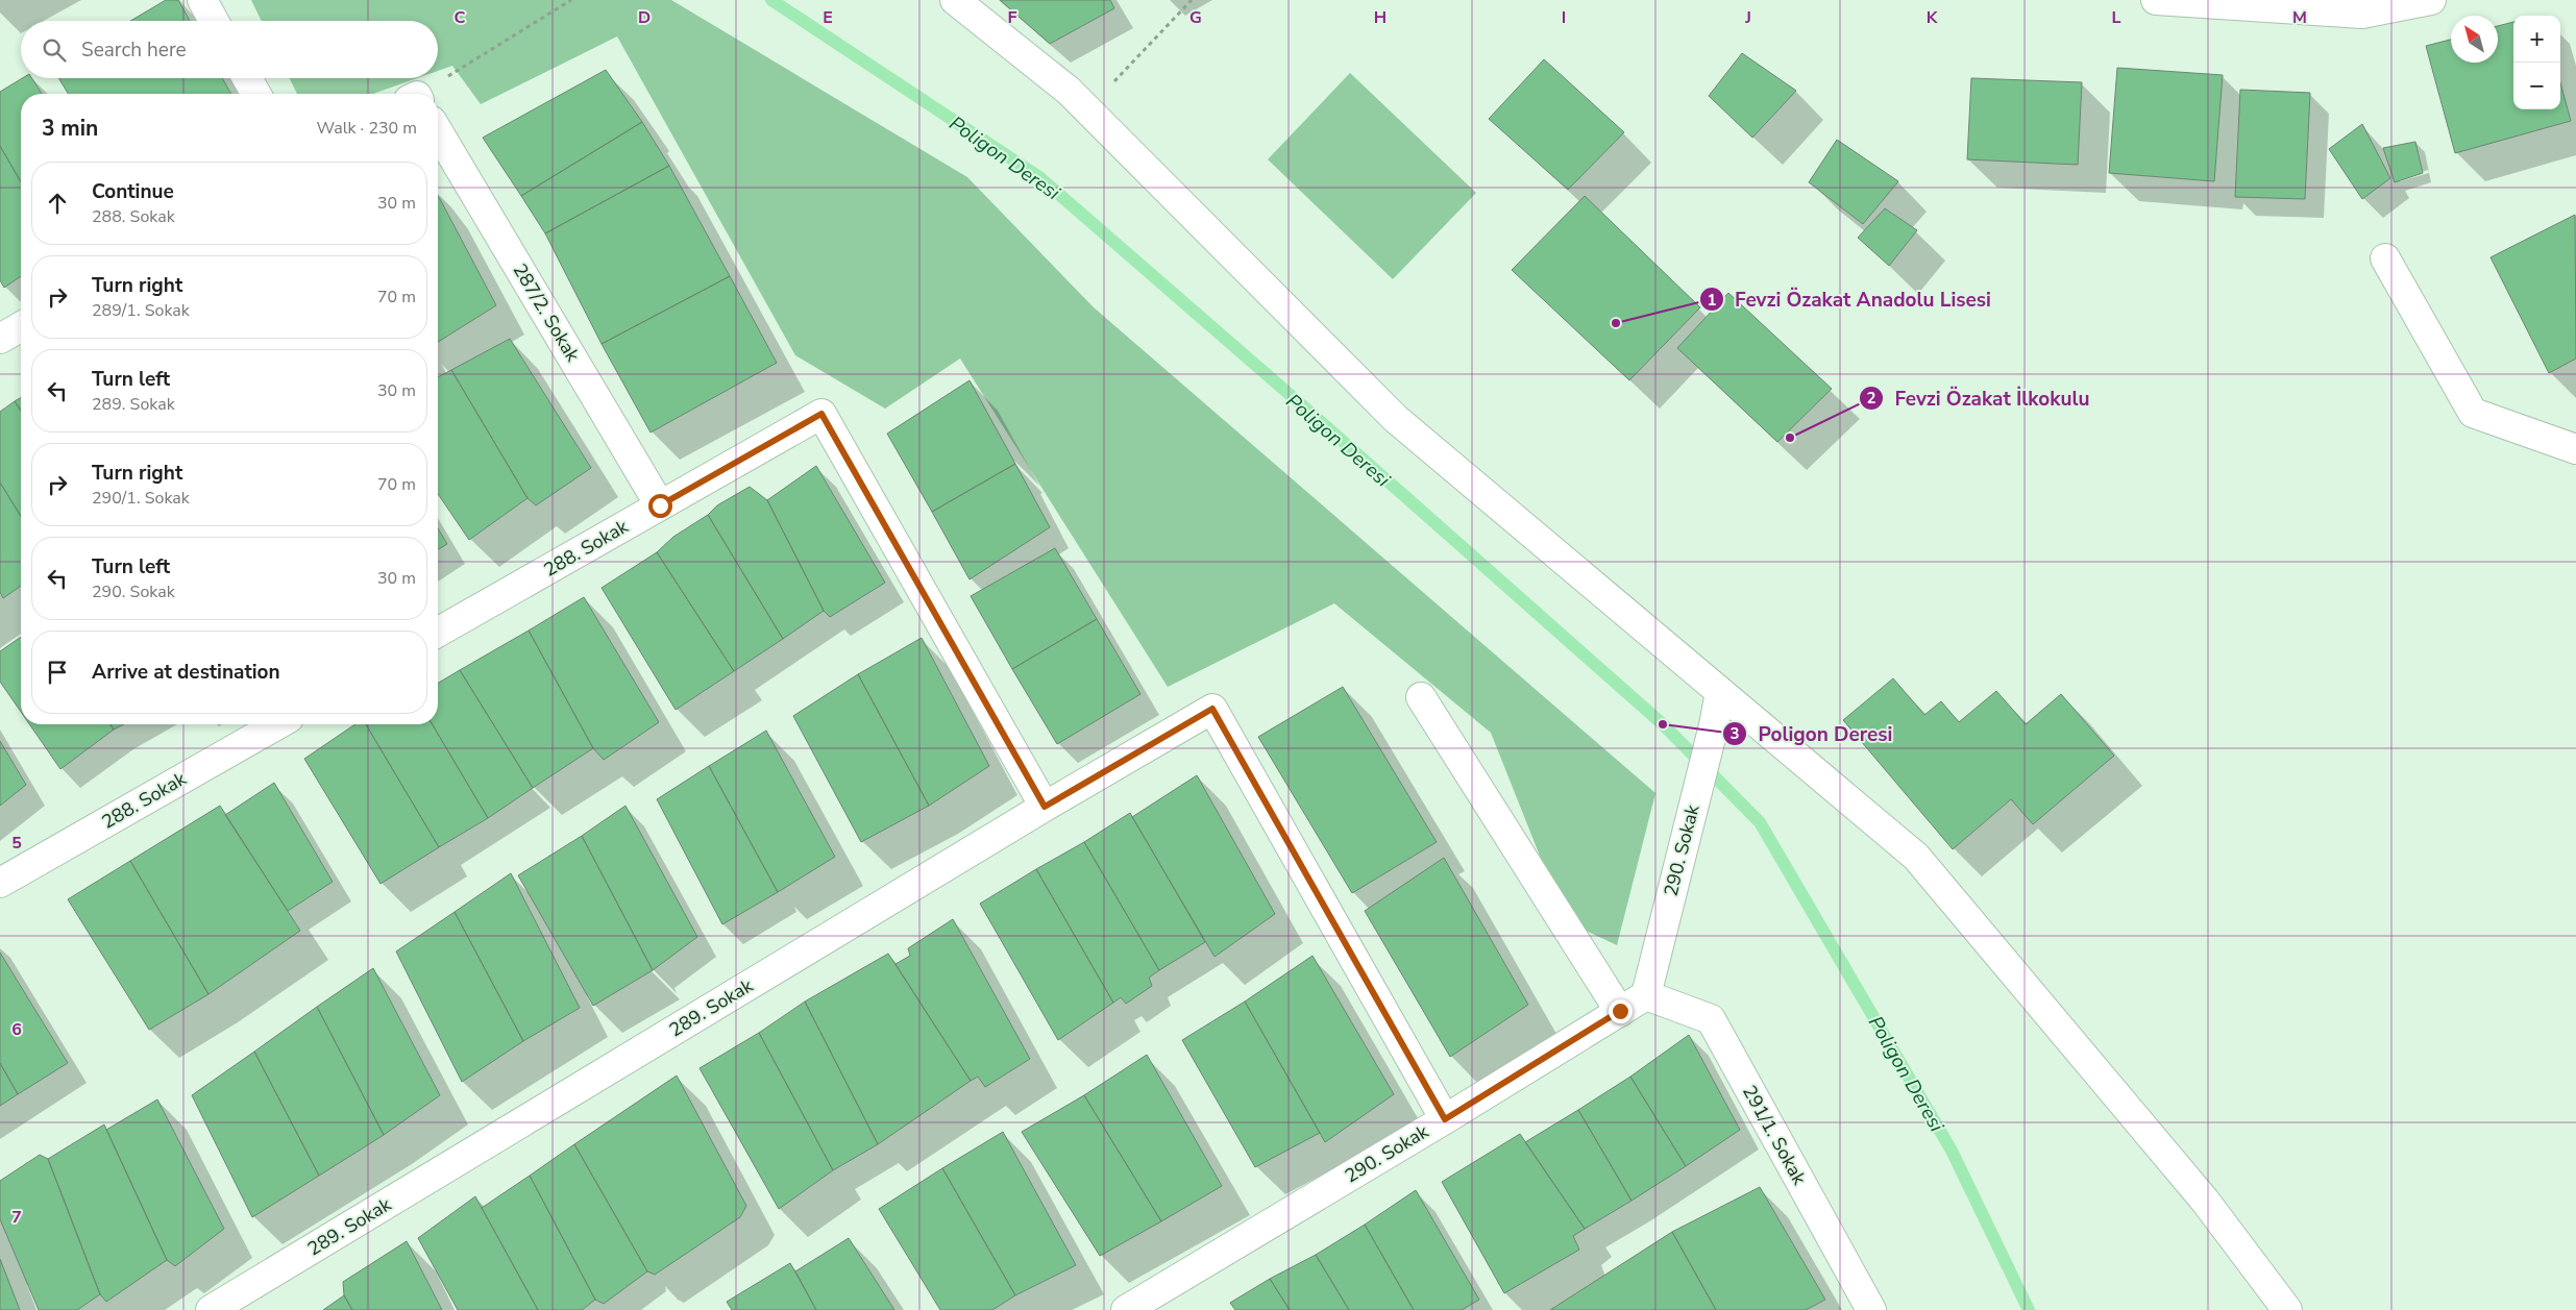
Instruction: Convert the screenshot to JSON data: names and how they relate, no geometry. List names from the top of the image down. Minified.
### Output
{"streets":{"street":["287/2. Sokak","288. Sokak","290. Sokak","289. Sokak","291/1. Sokak"]},"crossings":[["287/2. Sokak","288. Sokak"],["288. Sokak","289. Sokak"],["290. Sokak","289. Sokak"],["290. Sokak","291/1. Sokak"]],"water":["Poligon Deresi"],"places":["Fevzi Özakat Anadolu Lisesi","Fevzi Özakat İlkokulu","Poligon Deresi"],"north":"top left","page":{"map_buttons":["+","−"],"search":"Search here","heading":["3 min","Walk · 230 m"],"list":[["Continue","288. Sokak","30 m"],["Turn right","289/1. Sokak","70 m"],["Turn left","289. Sokak","30 m"],["Turn right","290/1. Sokak","70 m"],["Turn left","290. Sokak","30 m"],"Arrive at destination"]},"grid":{"columns":["C","D","E","F","G","H","I","J","K","L","M"],"rows":["5","6","7"]}}
